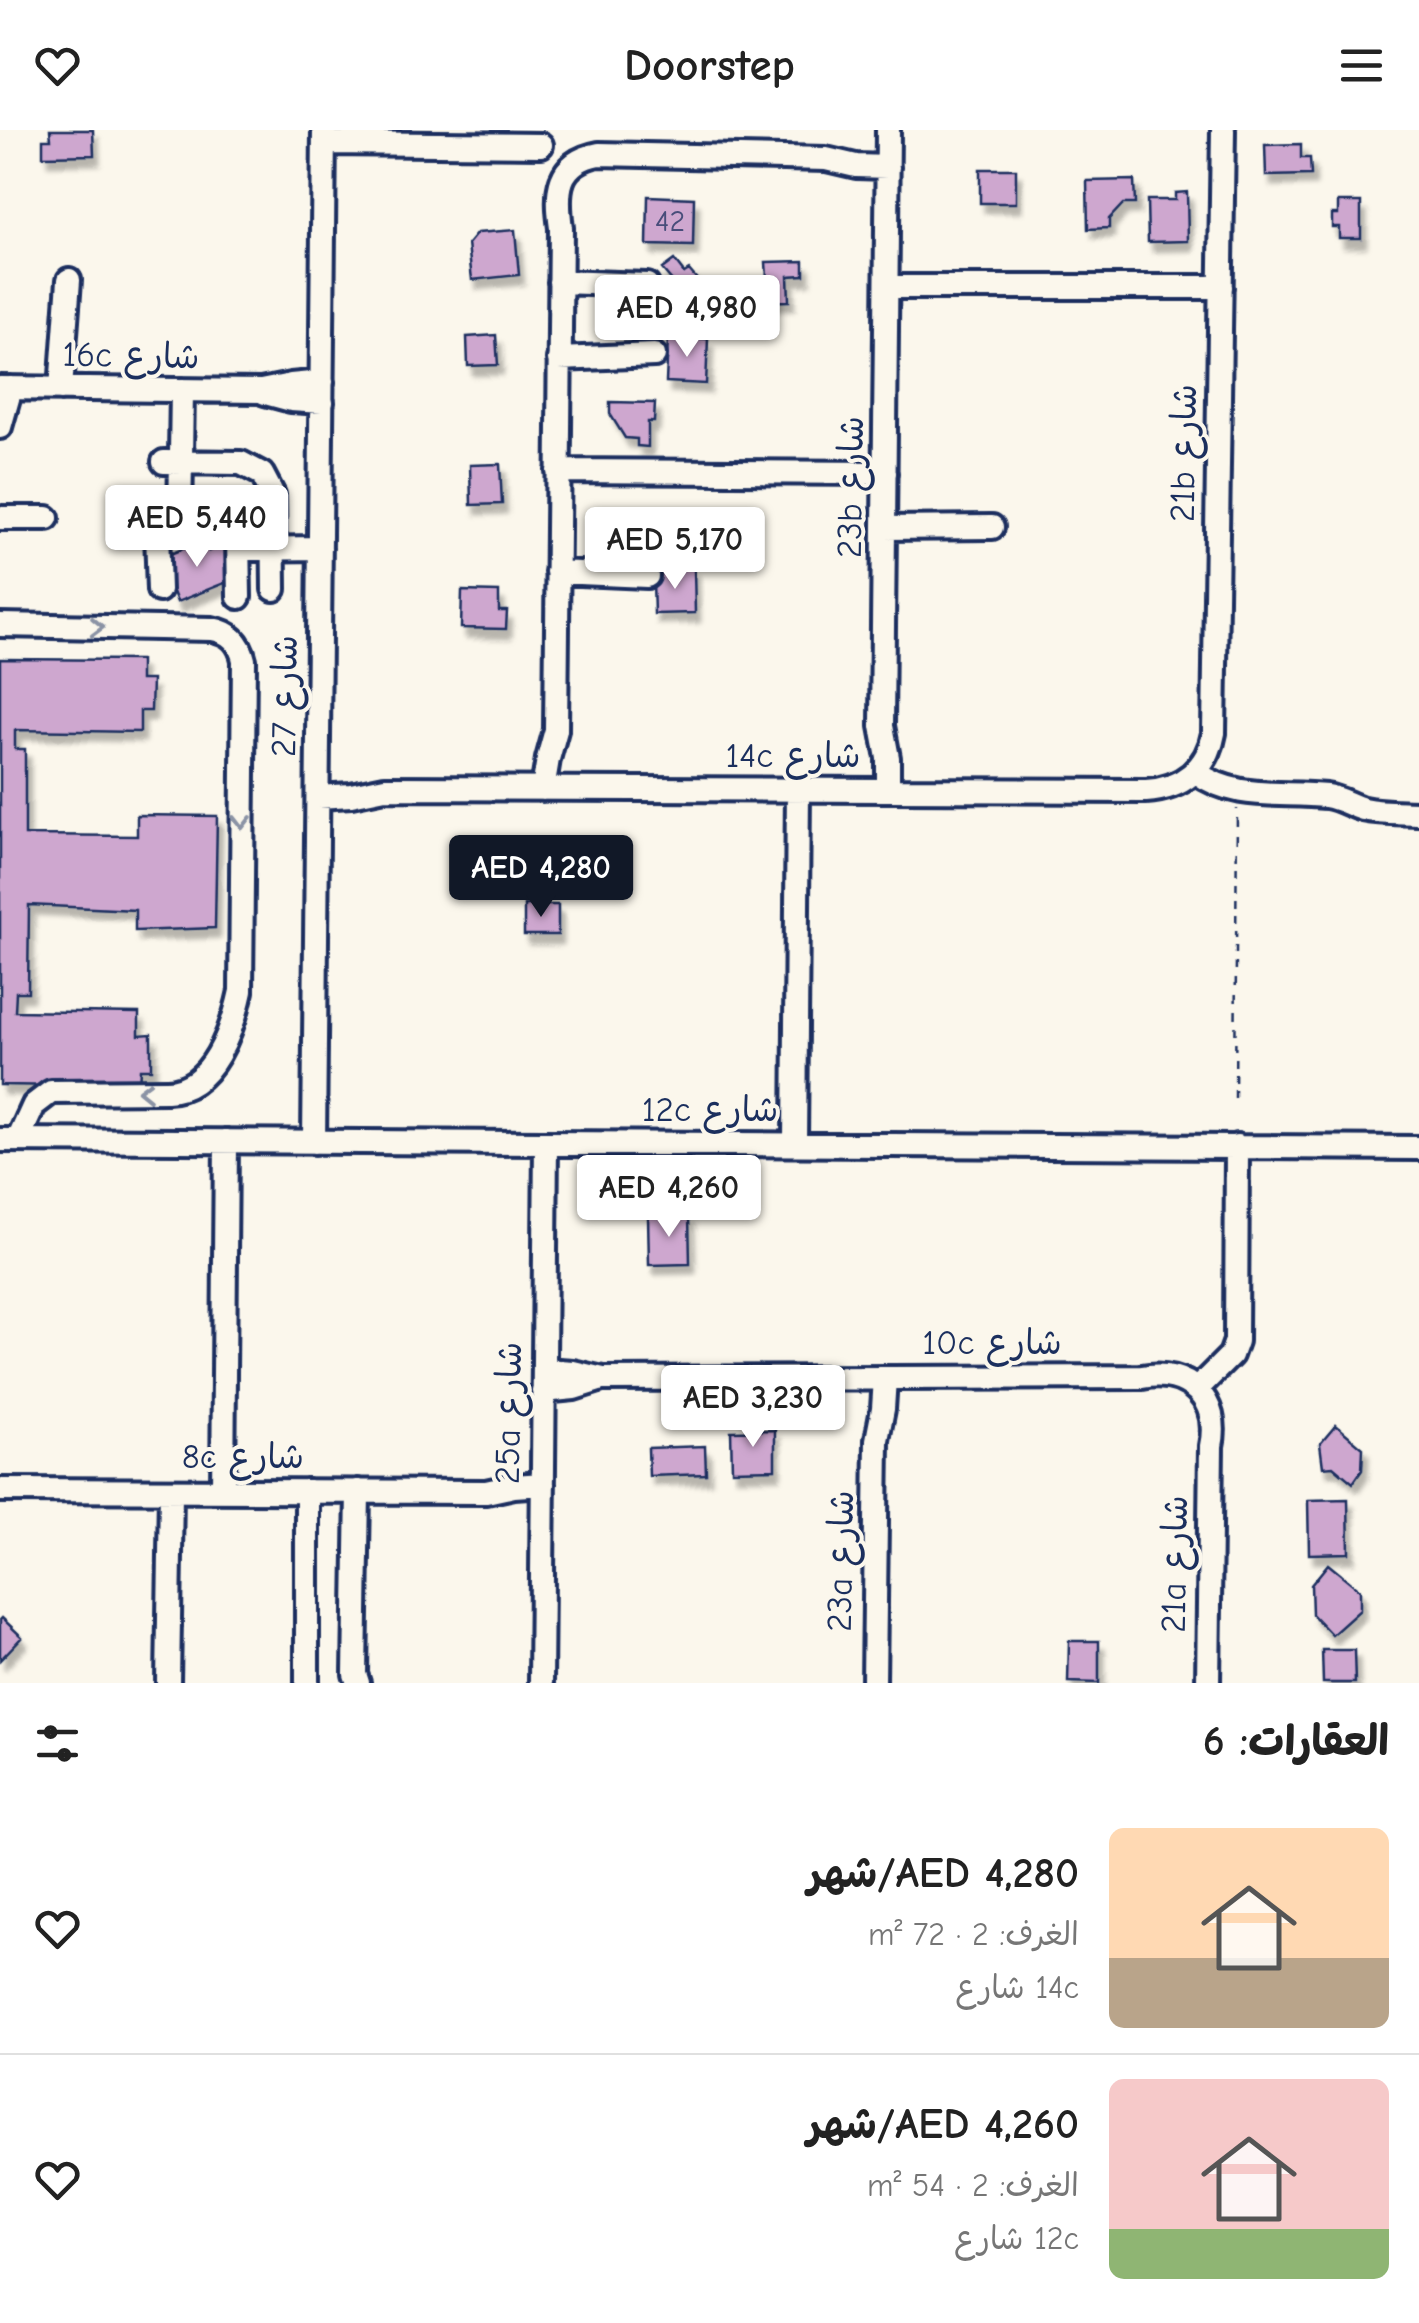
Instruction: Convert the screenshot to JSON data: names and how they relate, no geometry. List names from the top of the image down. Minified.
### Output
{"streets":{"street":["16c شارع","21b شارع","23b شارع","شارع 27","14c شارع","12c شارع","10c شارع","25a شارع","8c شارع","23a شارع","21a شارع"]},"crossings":[["16c شارع","شارع 27"],["21b شارع","14c شارع"],["23b شارع","14c شارع"],["شارع 27","14c شارع"],["شارع 27","12c شارع"],["12c شارع","25a شارع"],["10c شارع","25a شارع"],["10c شارع","23a شارع"],["10c شارع","21a شارع"],["25a شارع","8c شارع"]],"house_numbers":["42"],"page":{"header":"Doorstep","price":["AED 4,980","AED 5,440","AED 5,170","AED 4,280","AED 4,260","AED 3,230"],"heading":"العقارات: 6","list":[{"name":"AED 4,280/شهر","note":"الغرف: 2 · 72 m² · 14c شارع"},{"name":"AED 4,260/شهر","note":"الغرف: 2 · 54 m² · 12c شارع"}]}}
